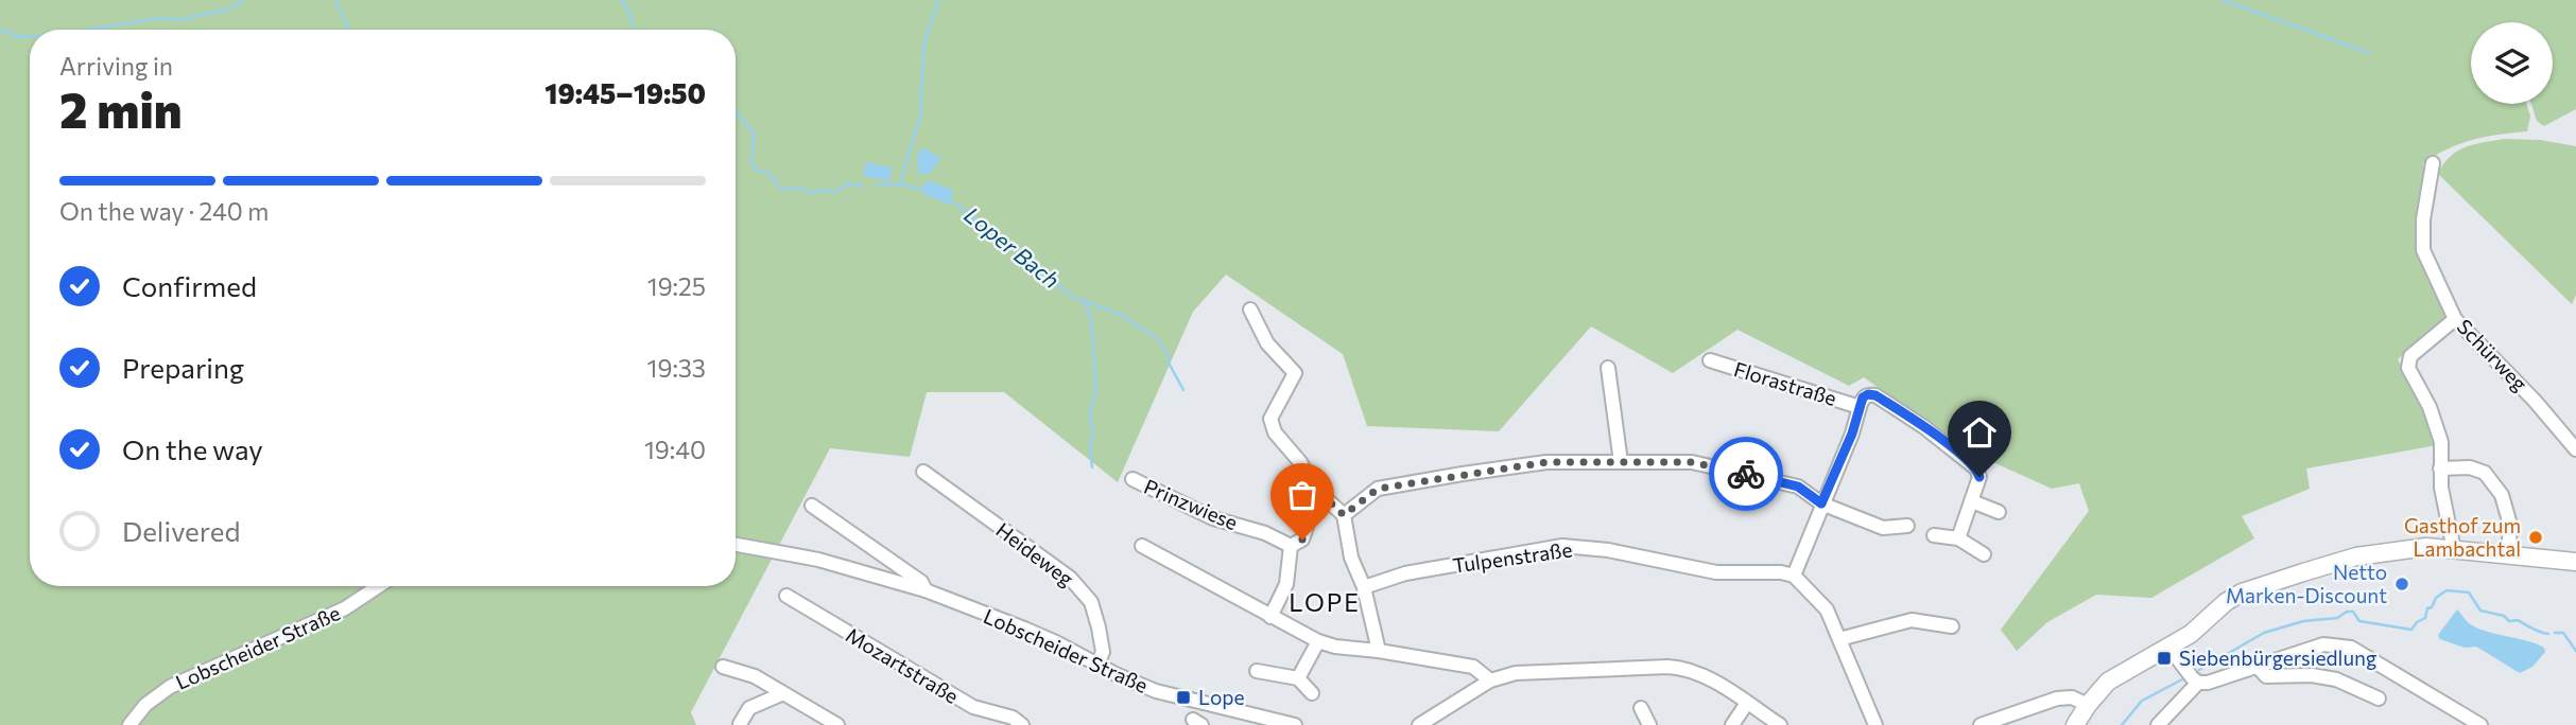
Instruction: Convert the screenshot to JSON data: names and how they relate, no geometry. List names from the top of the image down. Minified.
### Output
{"streets":{"street":["Schürweg","Florastraße","Prinzwiese","Heideweg","Tulpenstraße","Lobscheider Straße","Mozartstraße"]},"crossings":[["Florastraße","Tulpenstraße"],["Heideweg","Lobscheider Straße"]],"districts":["LOPE"],"water":["Loper Bach"],"places":{"other":["Gasthof zum Lambachtal","Netto Marken-Discount"],"transit":["Siebenbürgersiedlung","Lope"]},"page":{"heading":["2 min","Arriving in","19:45–19:50"],"bar":"On the way · 240 m","list":[["Confirmed","19:25"],["Preparing","19:33"],["On the way","19:40"],"Delivered"]}}
